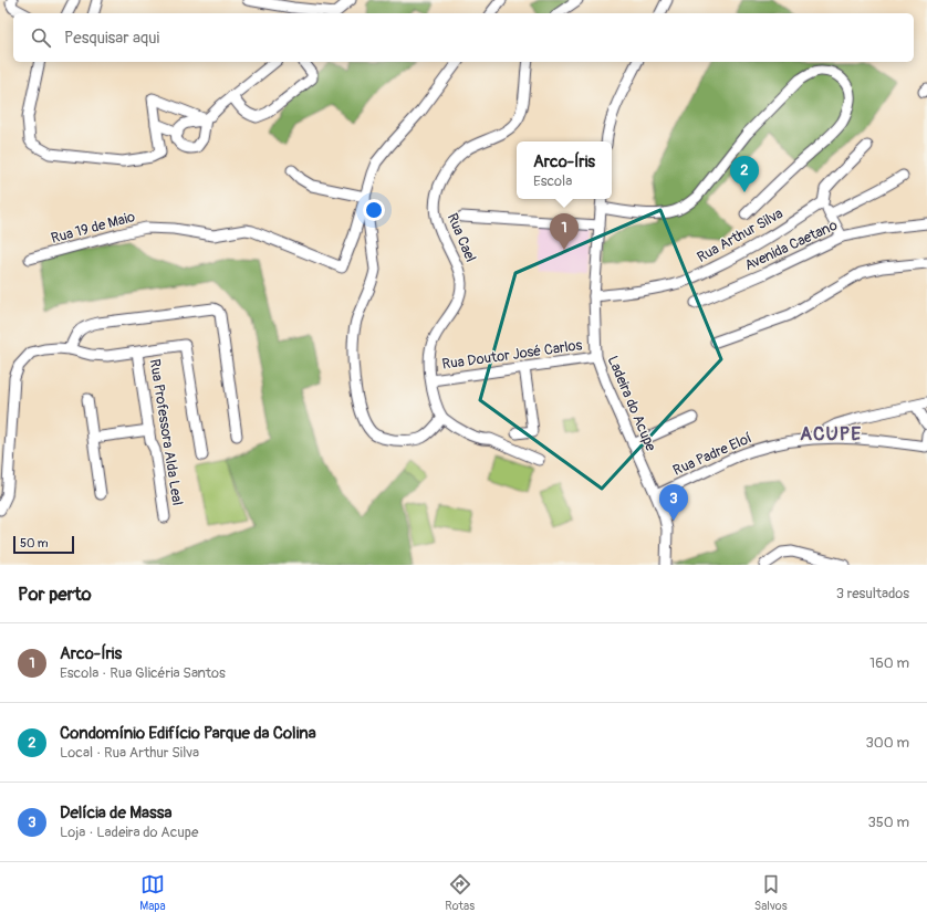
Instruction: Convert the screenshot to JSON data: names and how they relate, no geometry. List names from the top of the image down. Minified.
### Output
{"streets":{"street":["Rua 19 de Maio","Rua Arthur Silva","Rua Cael","Avenida Caetano","Rua Doutor José Carlos","Ladeira do Acupe","Rua Professora Alda Leal","Rua Padre Eloí"]},"crossings":[["Rua Arthur Silva","Ladeira do Acupe"],["Rua Cael","Rua Doutor José Carlos"],["Rua Doutor José Carlos","Ladeira do Acupe"],["Ladeira do Acupe","Rua Padre Eloí"]],"districts":["ACUPE"],"scale_bar":"50 m","page":{"search":"Pesquisar aqui","popup":["Arco-Íris","Escola"],"pins":["2","1","3"],"scale":"50 m","heading":["Por perto","3 resultados"],"list":[{"mark":"1","name":"Arco-Íris","note":"Escola · Rua Glicéria Santos","value":"160 m"},{"mark":"2","name":"Condomínio Edifício Parque da Colina","note":"Local · Rua Arthur Silva","value":"300 m"},{"mark":"3","name":"Delícia de Massa","note":"Loja · Ladeira do Acupe","value":"350 m"}],"nav":["Mapa","Rotas","Salvos"]}}
